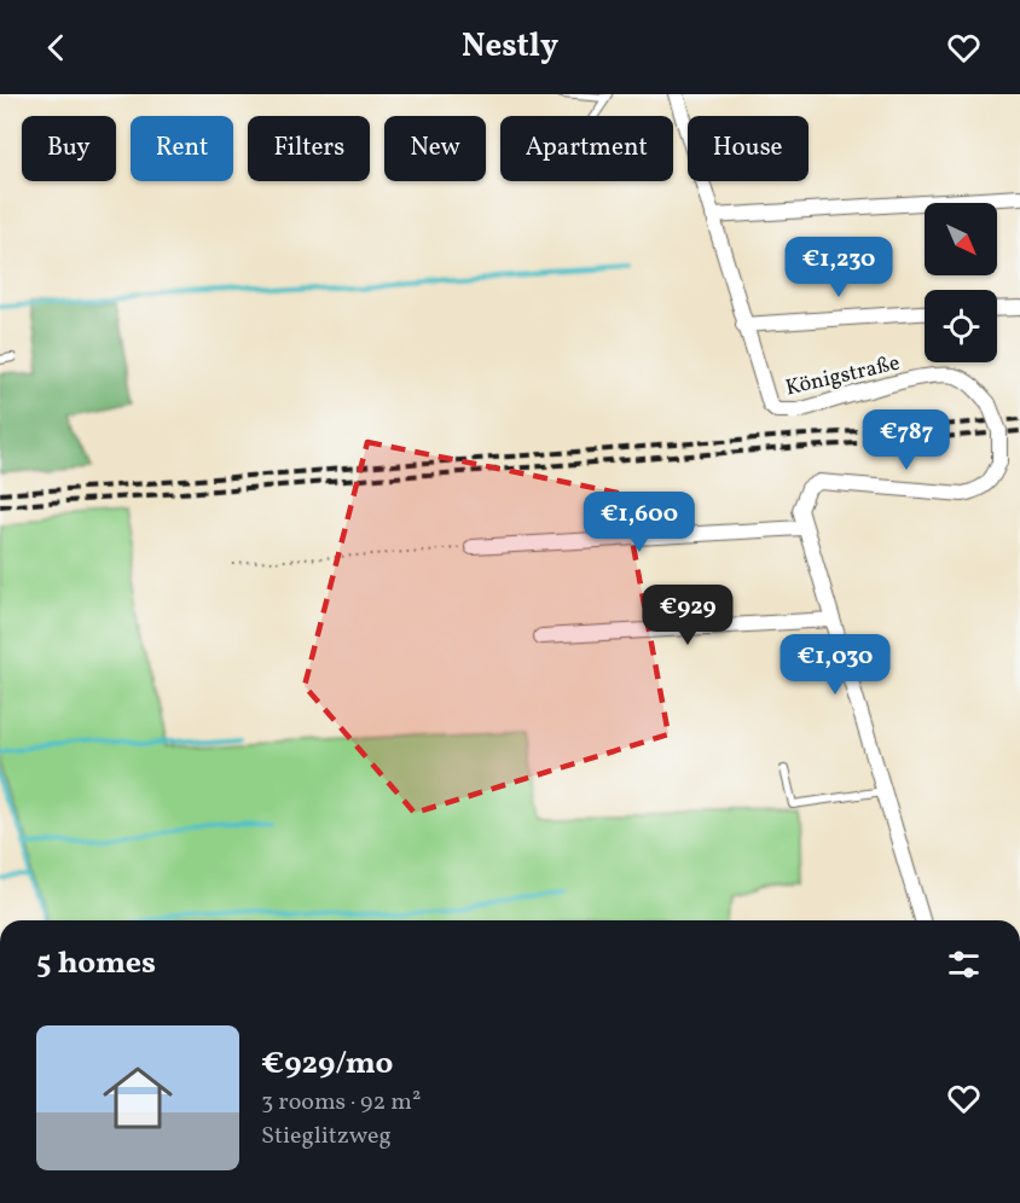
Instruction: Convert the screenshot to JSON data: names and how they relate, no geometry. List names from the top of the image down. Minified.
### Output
{"streets":{"street":["Königstraße"]},"north":"bottom right","page":{"header":"Nestly","chip":["Buy","Rent","Filters","New","Apartment","House"],"price":["€1,230","€787","€1,600","€929","€1,030"],"heading":"5 homes","list":[{"name":"€929/mo","note":"3 rooms · 92 m² · Stieglitzweg"}]}}
